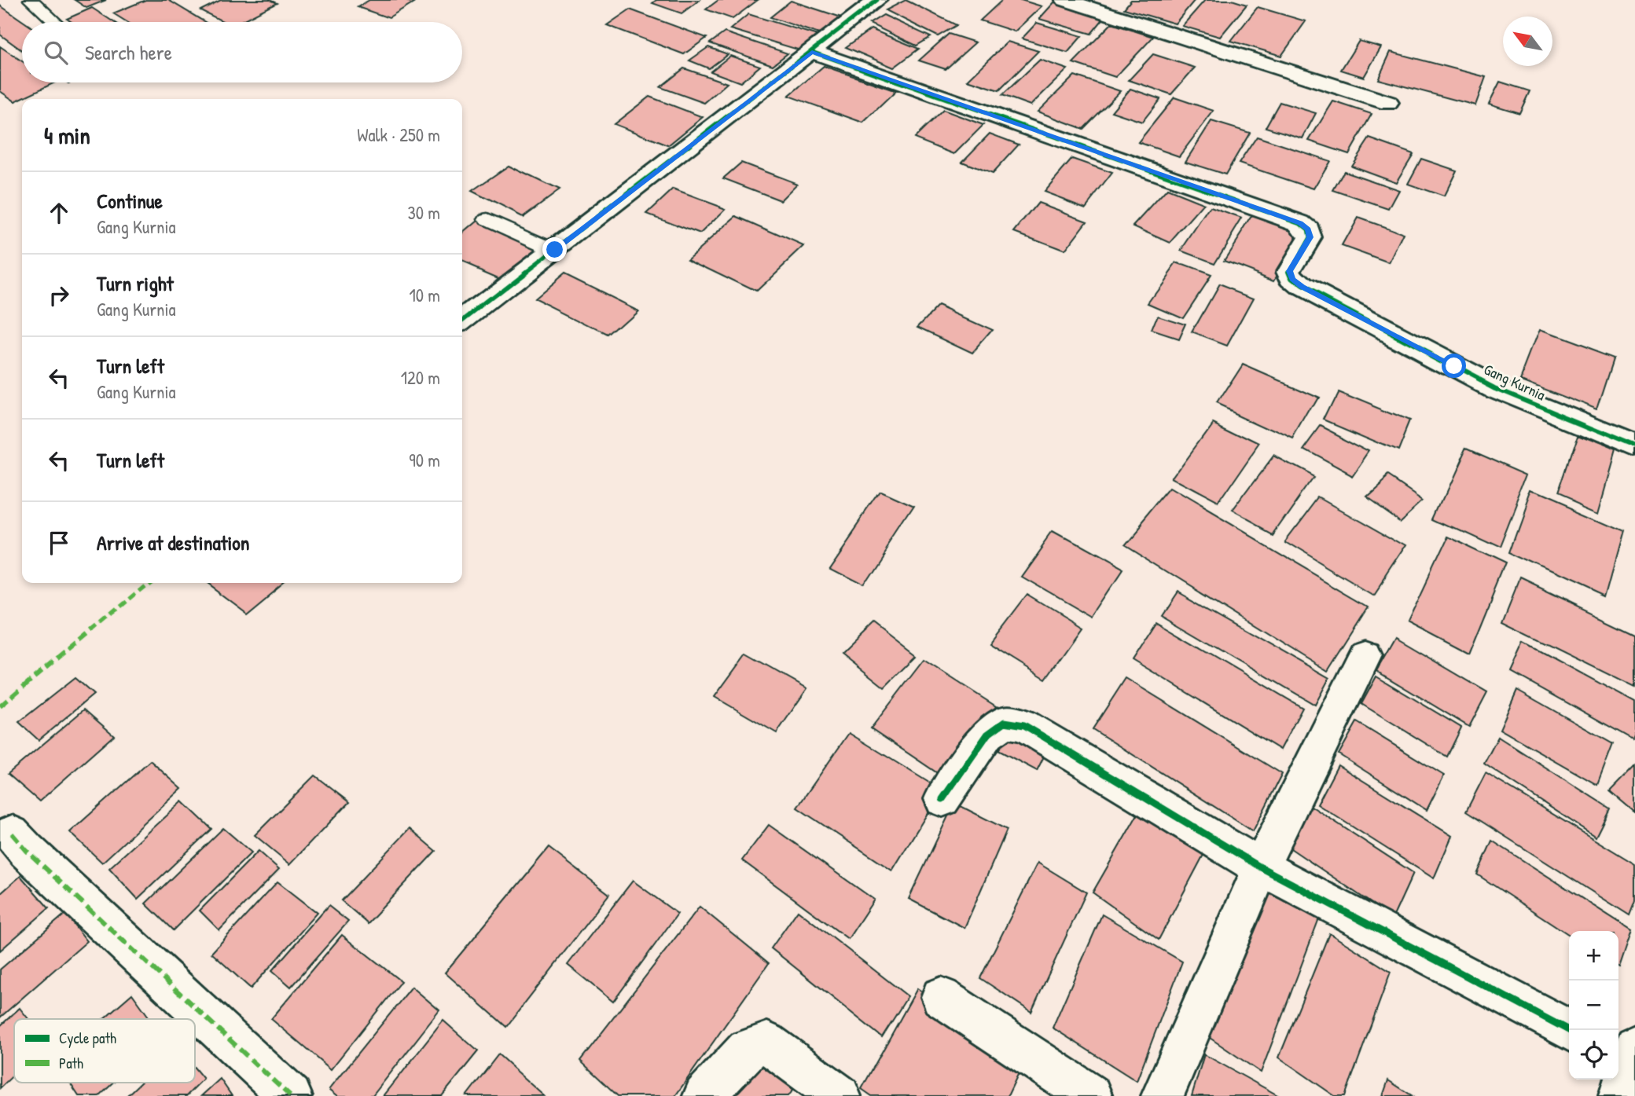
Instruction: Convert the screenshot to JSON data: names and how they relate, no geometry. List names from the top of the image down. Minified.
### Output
{"streets":{"street":["Gang Kurnia"]},"legend":["Cycle path","Path"],"north":"top left","page":{"search":"Search here","heading":["4 min","Walk · 250 m"],"list":[["Continue","Gang Kurnia","30 m"],["Turn right","Gang Kurnia","10 m"],["Turn left","Gang Kurnia","120 m"],["Turn left","90 m"],"Arrive at destination"],"map_buttons":["+","−"]}}
